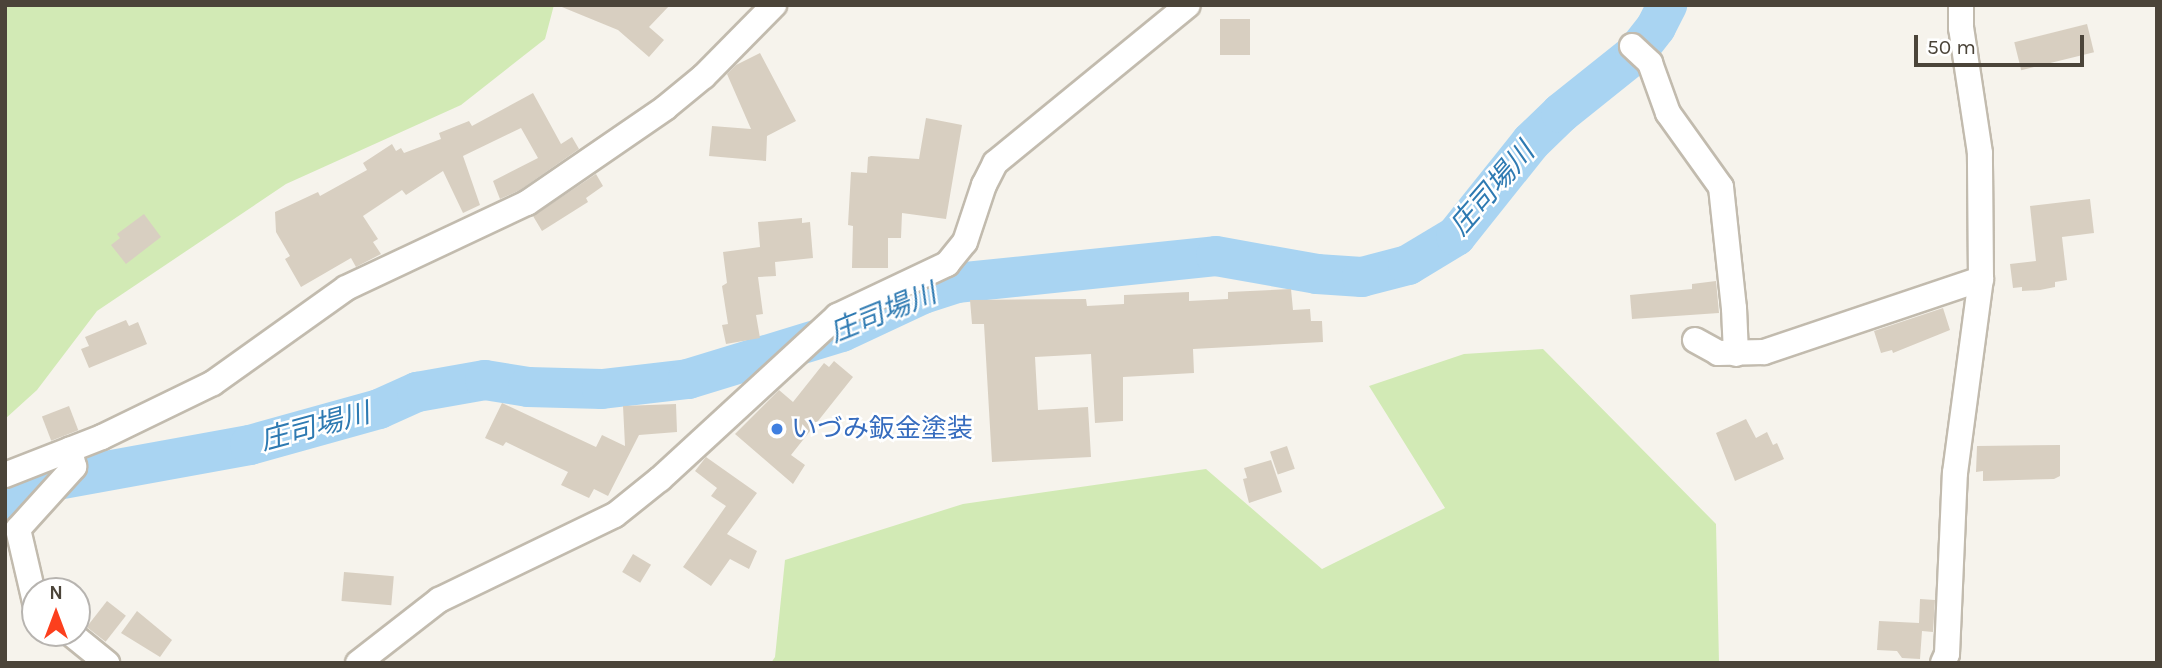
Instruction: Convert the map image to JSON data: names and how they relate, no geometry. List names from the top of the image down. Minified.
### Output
{"water":["庄司場川"],"places":["いづみ鈑金塗装"],"scale_bar":"50 m","north":"top"}
